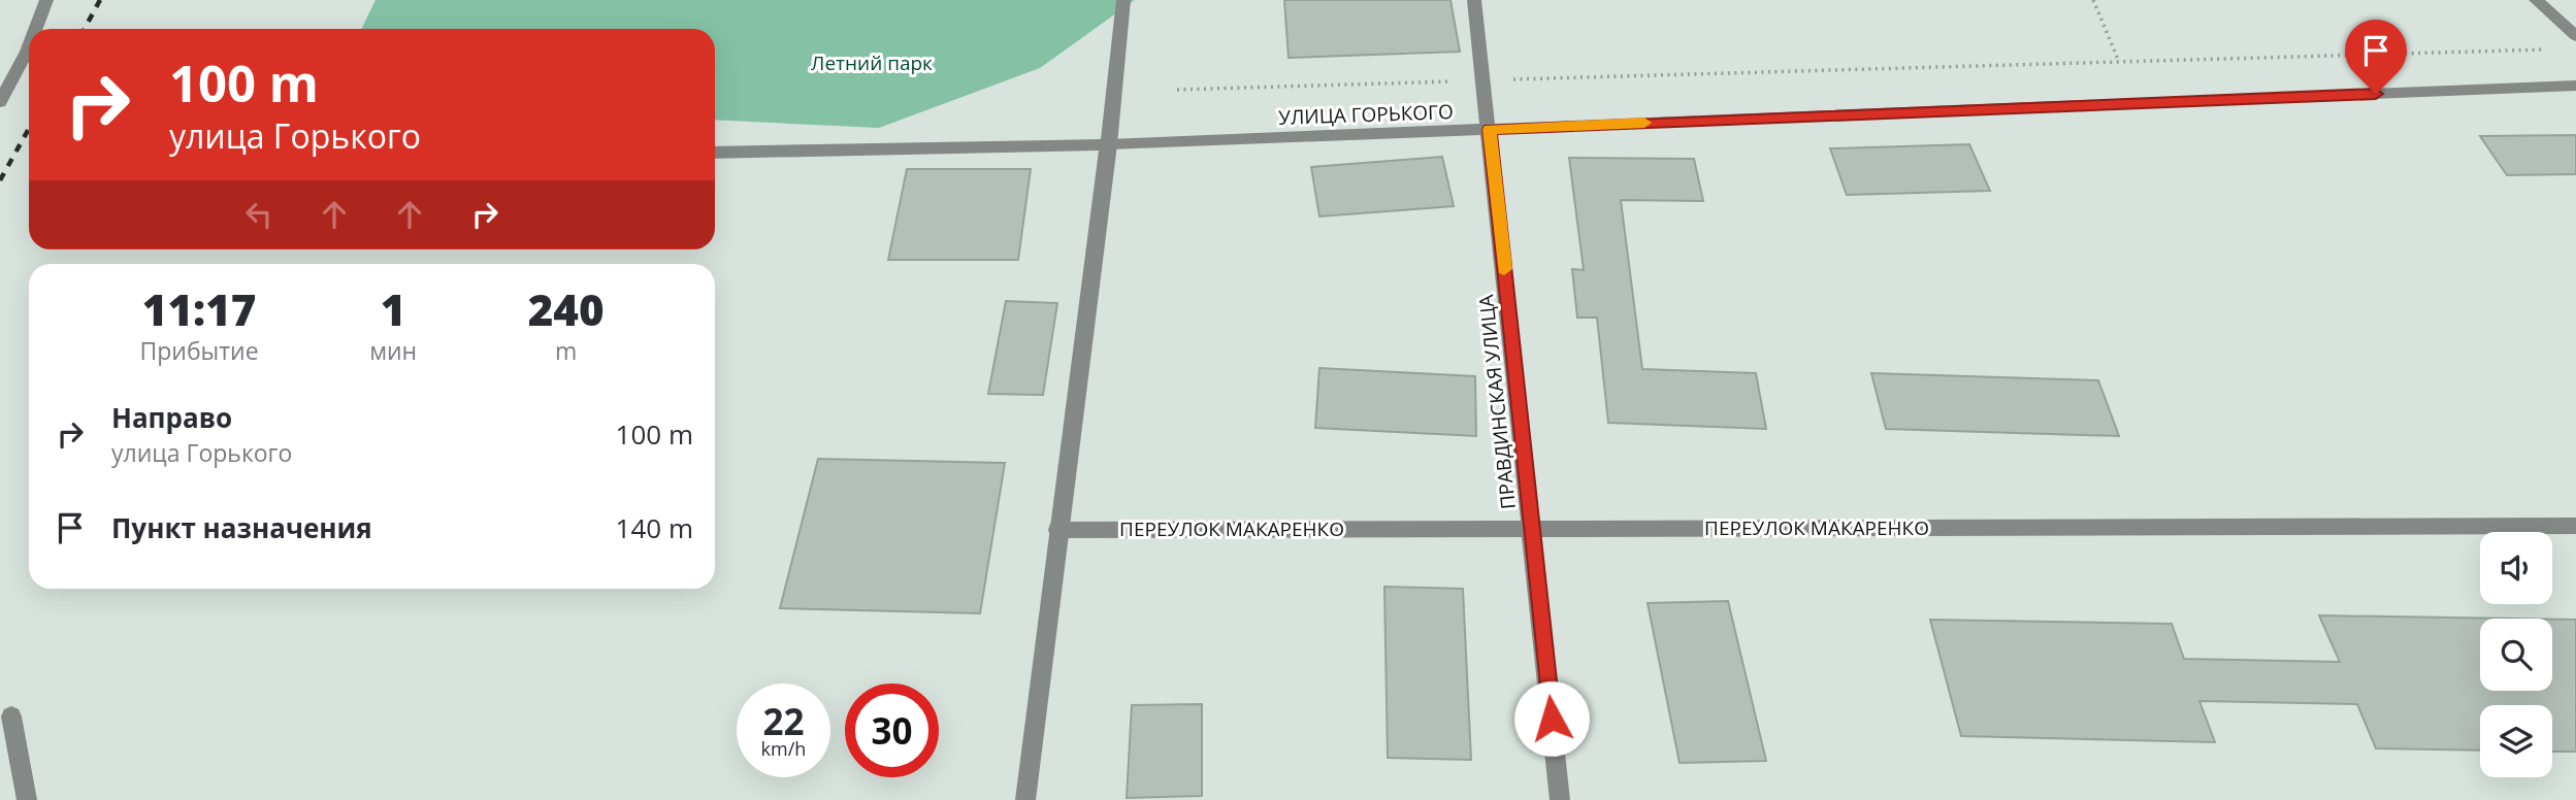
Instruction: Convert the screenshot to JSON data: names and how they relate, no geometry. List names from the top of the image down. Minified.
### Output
{"streets":{"street":["УЛИЦА ГОРЬКОГО","ПРАВДИНСКАЯ УЛИЦА","ПЕРЕУЛОК МАКАРЕНКО"]},"crossings":[["УЛИЦА ГОРЬКОГО","ПРАВДИНСКАЯ УЛИЦА"],["ПРАВДИНСКАЯ УЛИЦА","ПЕРЕУЛОК МАКАРЕНКО"]],"parks":["Летний парк"],"page":{"turn":["100 m","улица Горького"],"eta":["11:17","Прибытие","1","мин","240","m"],"list":[{"name":"Направо","note":"улица Горького","value":"100 m"},{"name":"Пункт назначения","value":"140 m"}],"speed":"22 km/h","limit":"30"}}
